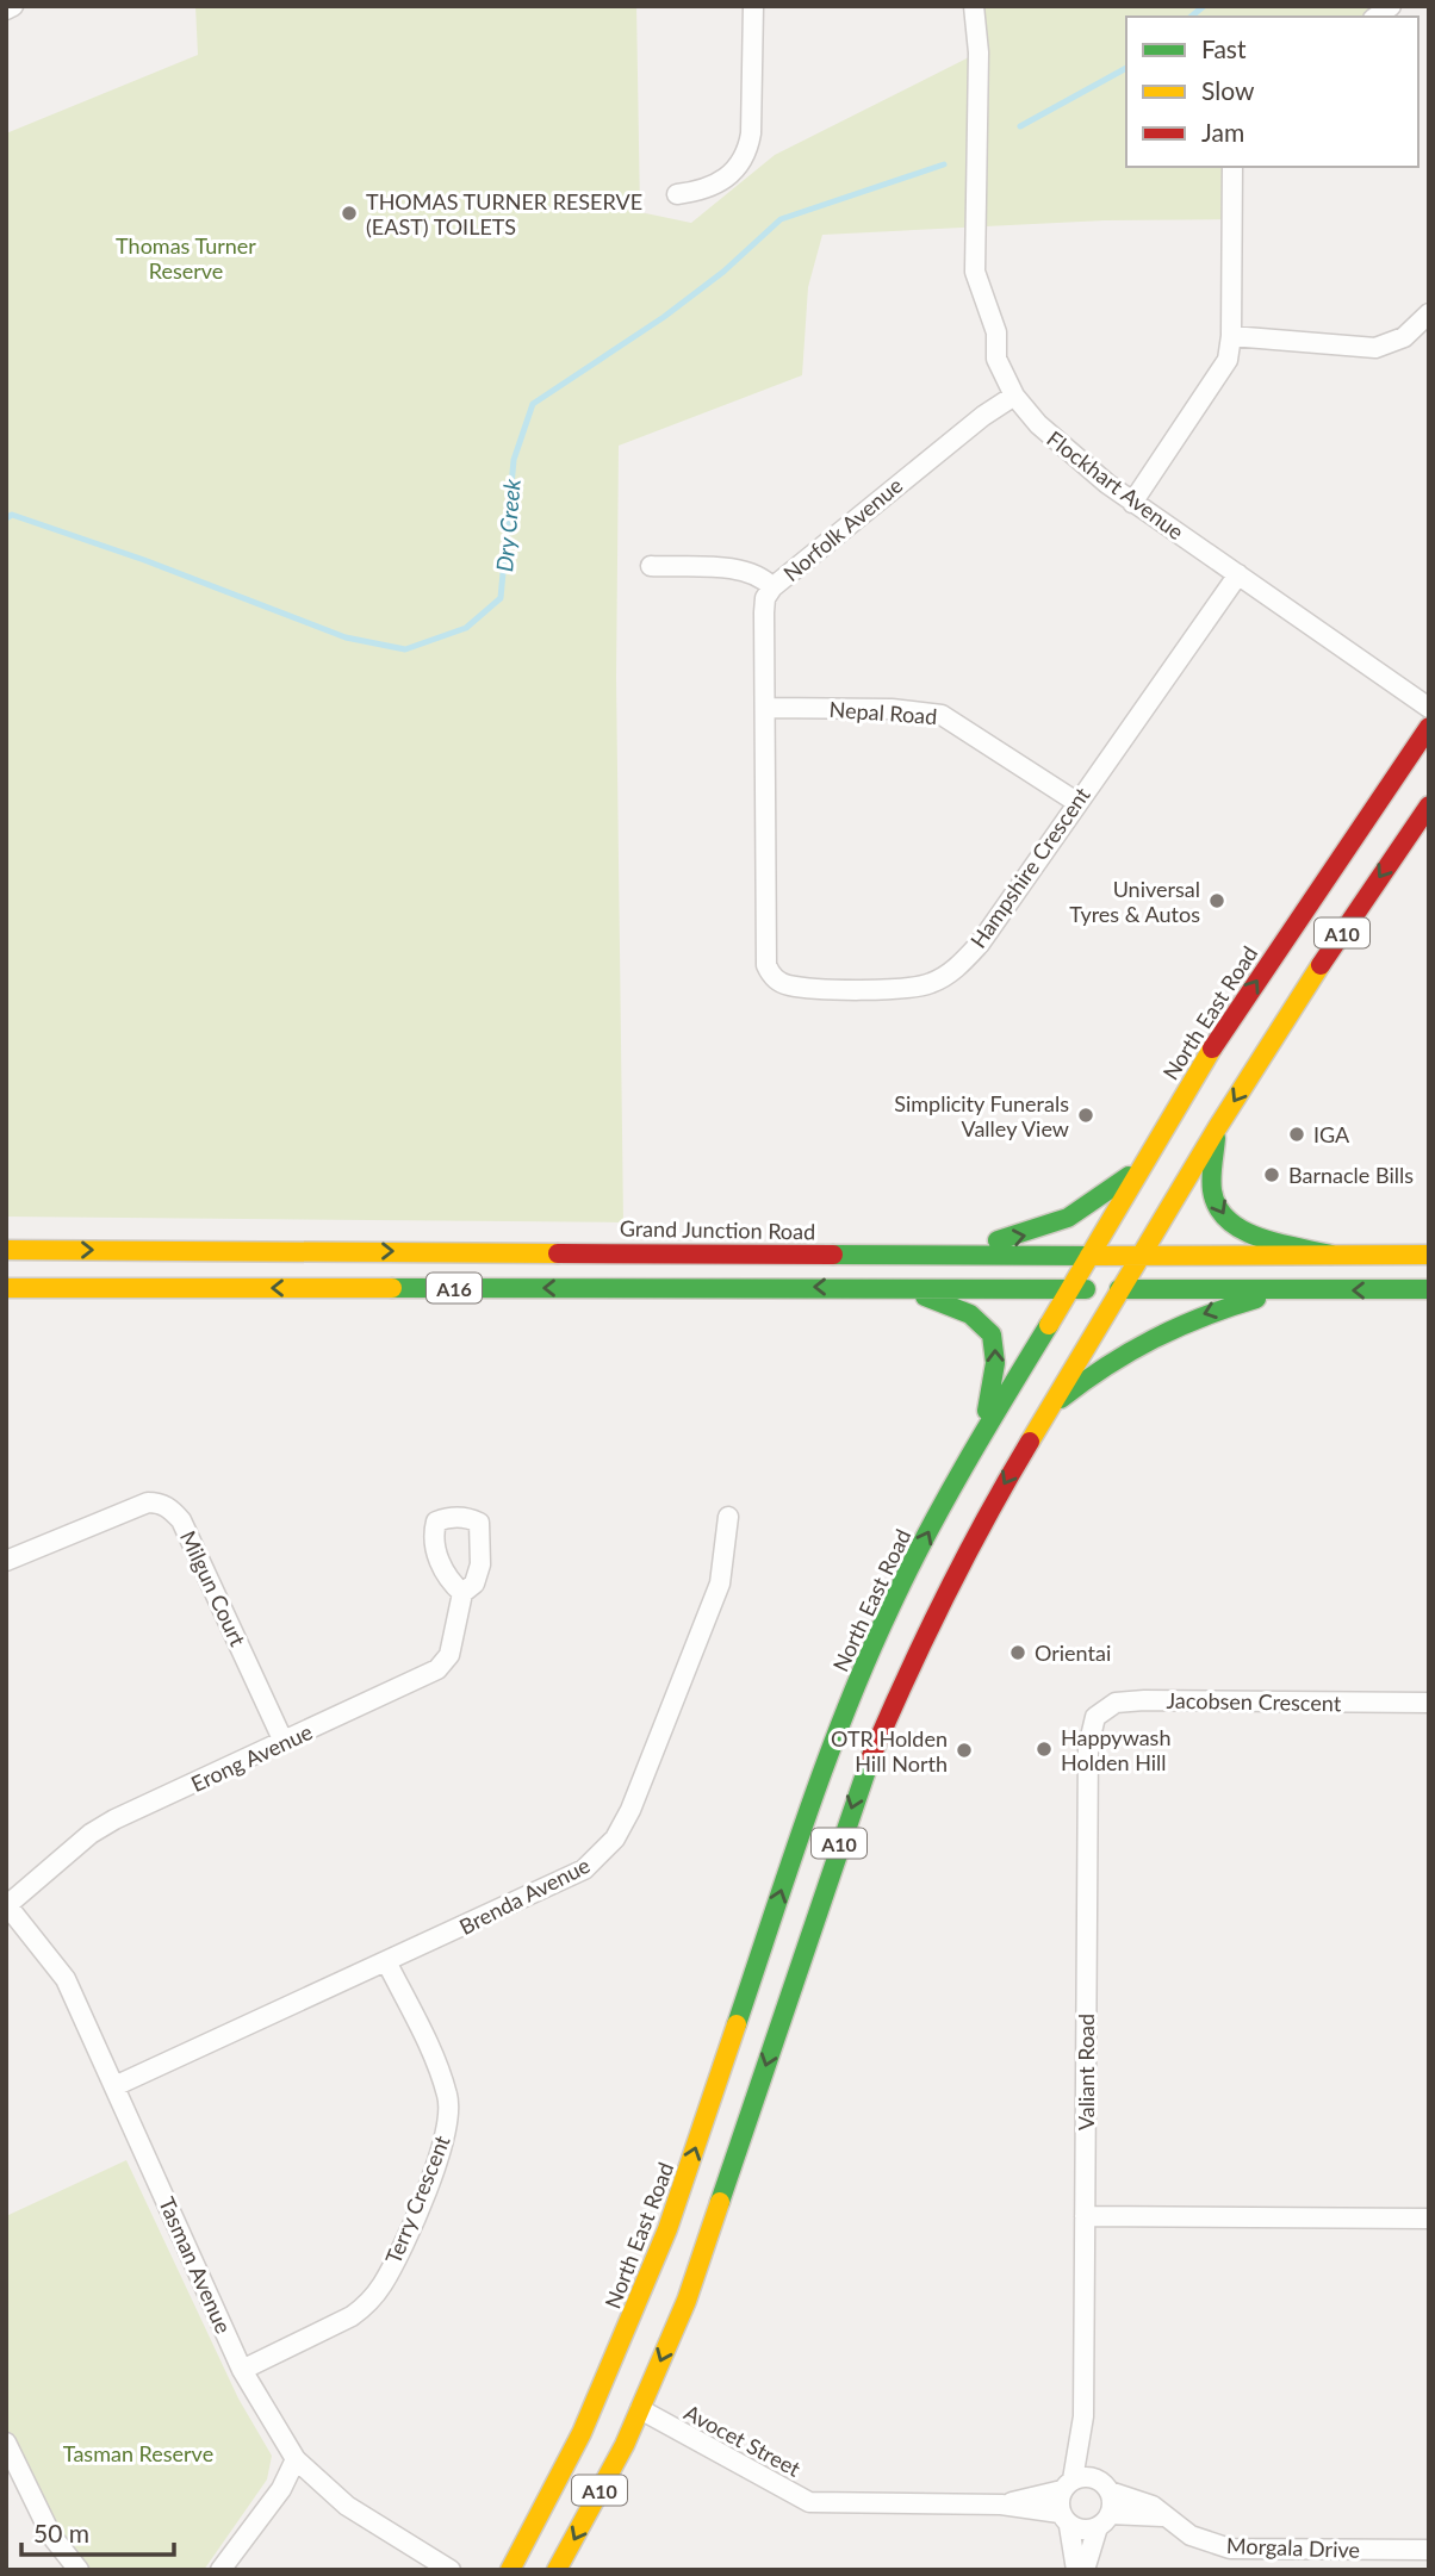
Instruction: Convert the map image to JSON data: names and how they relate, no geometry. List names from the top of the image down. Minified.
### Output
{"streets":{"main road":["A10","North East Road","Grand Junction Road","A16"],"street":["Flockhart Avenue","Norfolk Avenue","Nepal Road","Hampshire Crescent","Milgun Court","Jacobsen Crescent","Erong Avenue","Brenda Avenue","Valiant Road","Terry Crescent","Tasman Avenue","Avocet Street","Morgala Drive"]},"crossings":[["Flockhart Avenue","Norfolk Avenue"],["Flockhart Avenue","Hampshire Crescent"],["Norfolk Avenue","Hampshire Crescent"],["Nepal Road","Hampshire Crescent"],["A10","Grand Junction Road"],["A10","A16"],["A10","Avocet Street"],["North East Road","Grand Junction Road"],["North East Road","A16"],["Milgun Court","Erong Avenue"],["Jacobsen Crescent","Valiant Road"],["Erong Avenue","Tasman Avenue"],["Brenda Avenue","Terry Crescent"],["Brenda Avenue","Tasman Avenue"],["Valiant Road","Avocet Street"],["Valiant Road","Morgala Drive"],["Terry Crescent","Tasman Avenue"],["Avocet Street","Morgala Drive"]],"water":["Dry Creek"],"parks":["Thomas Turner Reserve","Tasman Reserve"],"places":["THOMAS TURNER RESERVE (EAST) TOILETS","Universal Tyres & Autos","Simplicity Funerals Valley View","IGA","Barnacle Bills","Orientai","Happywash Holden Hill","OTR Holden Hill North"],"legend":["Fast","Slow","Jam"],"scale_bar":"50 m"}
